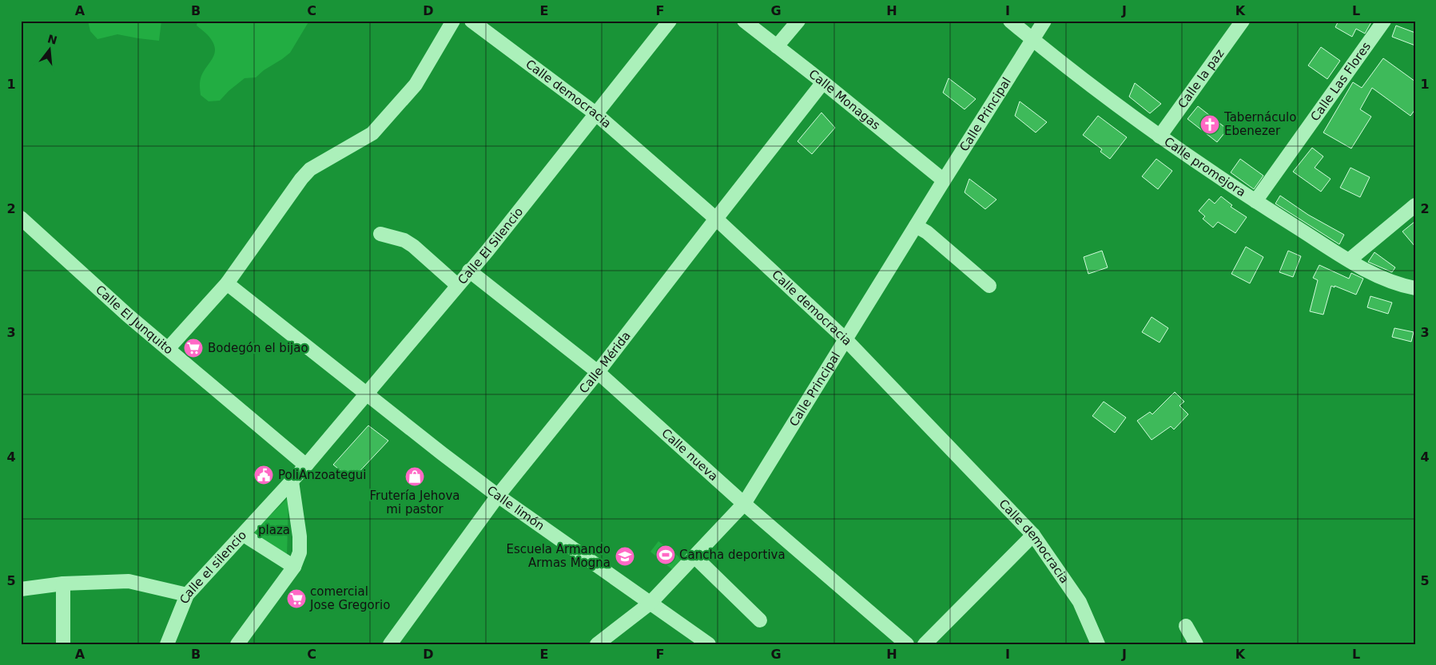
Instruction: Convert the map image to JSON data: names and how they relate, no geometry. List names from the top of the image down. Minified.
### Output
{"streets":{"street":["Calle la paz","Calle Las Flores","Calle democracia","Calle Monagas","Calle Principal","Calle promejora","Calle El Silencio","Calle El Junquito","Calle Mérida","Calle nueva","Calle limón","Calle el silencio"]},"crossings":[["Calle la paz","Calle promejora"],["Calle Las Flores","Calle promejora"],["Calle democracia","Calle Principal"],["Calle democracia","Calle El Silencio"],["Calle democracia","Calle Mérida"],["Calle Monagas","Calle Principal"],["Calle Monagas","Calle Mérida"],["Calle Principal","Calle promejora"],["Calle Principal","Calle nueva"],["Calle Principal","Calle limón"],["Calle El Silencio","Calle El Junquito"],["Calle El Silencio","Calle nueva"],["Calle El Silencio","Calle limón"],["Calle El Silencio","Calle el silencio"],["Calle El Junquito","Calle el silencio"],["Calle Mérida","Calle nueva"],["Calle Mérida","Calle limón"]],"parks":["plaza"],"places":{"church":["Tabernáculo Ebenezer"],"supermarket":["Bodegón el bijao","comercial Jose Gregorio"],"public building":["PoliAnzoategui"],"shop":["Frutería Jehova mi pastor"],"sports":["Cancha deportiva"],"school or university":["Escuela Armando Armas Mogna"]},"north":"top","grid":{"columns":["A","B","C","D","E","F","G","H","I","J","K","L"],"rows":["1","2","3","4","5"]}}
